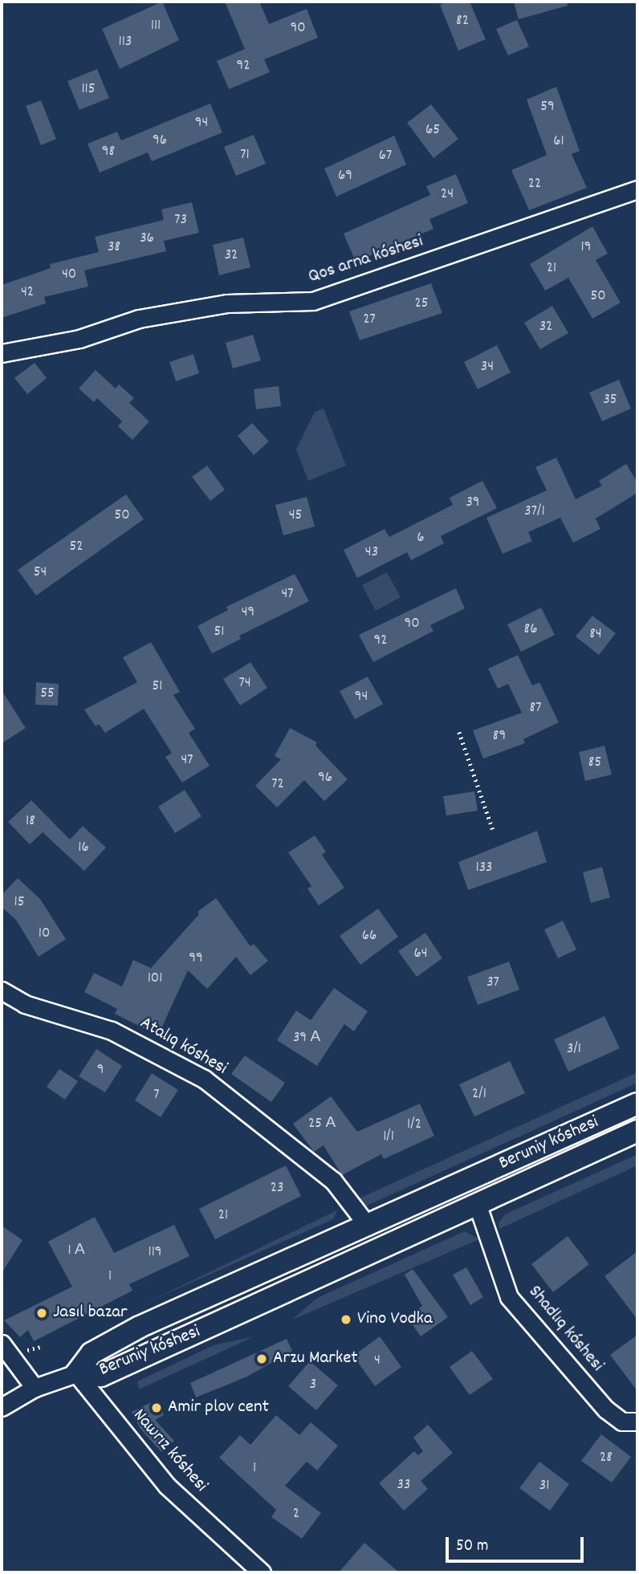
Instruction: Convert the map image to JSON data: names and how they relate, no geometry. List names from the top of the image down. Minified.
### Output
{"streets":{"street":["Qos arna kóshesi","Atalıq kóshesi","Beruniy kóshesi","Shadlıq kóshesi","Nawrız kóshesi"]},"crossings":[["Atalıq kóshesi","Beruniy kóshesi"],["Beruniy kóshesi","Shadlıq kóshesi"],["Beruniy kóshesi","Nawrız kóshesi"]],"places":["Jasıl bazar","Vino Vodka","Arzu Market","Amir plov cent"],"house_numbers":["82","111","90","113","92","115","59","94","65","96","61","98","71","67","69","22","24","73","36","38","19","32","21","40","42","50","25","27","32","34","35","39","37/1","50","45","6","52","43","54","47","49","90","86","51","84","92","74","51","55","94","87","89","47","85","96","72","18","16","133","15","10","66","64","99","101","37","39 А","3/1","9","2/1","7","25 А","1/2","1/1","23","21","1 А","119","1","4","3","28","1","33","31","2"],"scale_bar":"50 m"}
